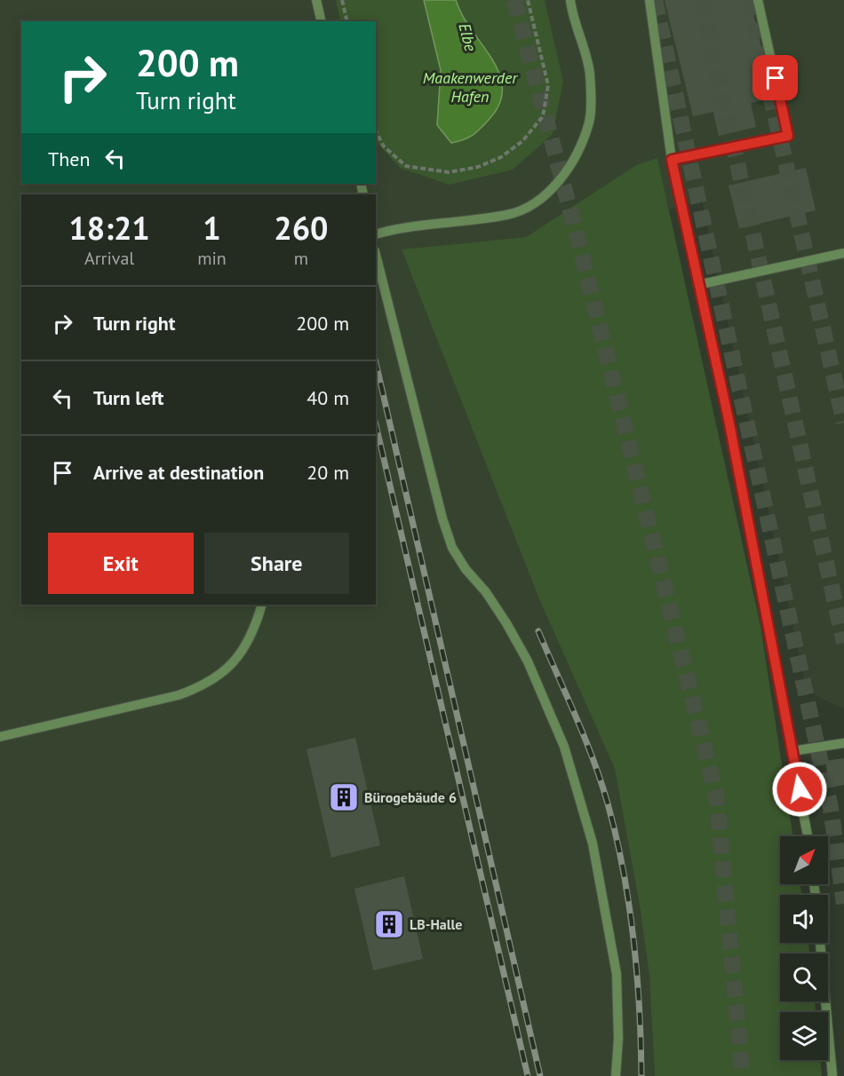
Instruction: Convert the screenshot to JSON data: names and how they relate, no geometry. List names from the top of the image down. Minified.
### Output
{"water":["Elbe","Maakenwerder Hafen"],"places":{"building":["Bürogebäude 6","LB-Halle"]},"north":"top right","page":{"turn":["200 m","Turn right"],"then":"Then","eta":["18:21","Arrival","1","min","260","m"],"list":[{"name":"Turn right","value":"200 m"},{"name":"Turn left","value":"40 m"},{"name":"Arrive at destination","value":"20 m"}],"buttons":["Exit","Share"]}}
